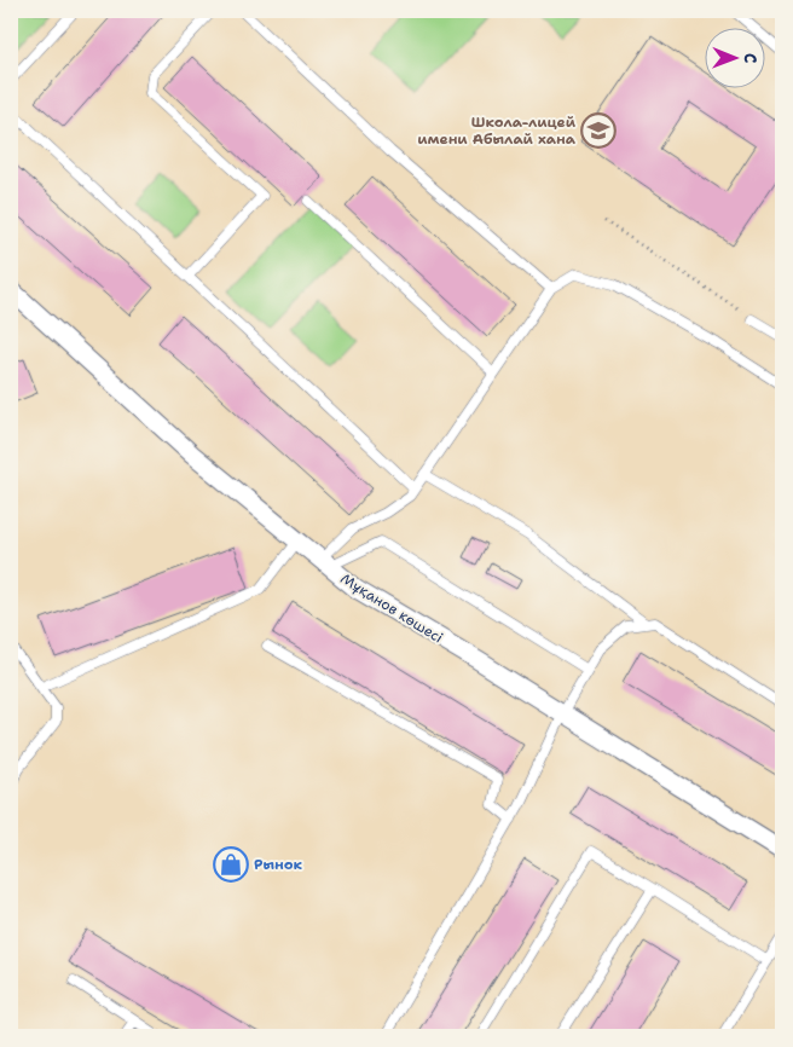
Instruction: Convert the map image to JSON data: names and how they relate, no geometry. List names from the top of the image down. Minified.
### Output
{"streets":{"street":["Мұқанов көшесі"]},"places":{"school or university":["Школа-лицей имени Абылай хана"],"shop":["Рынок"]},"north":"right"}
